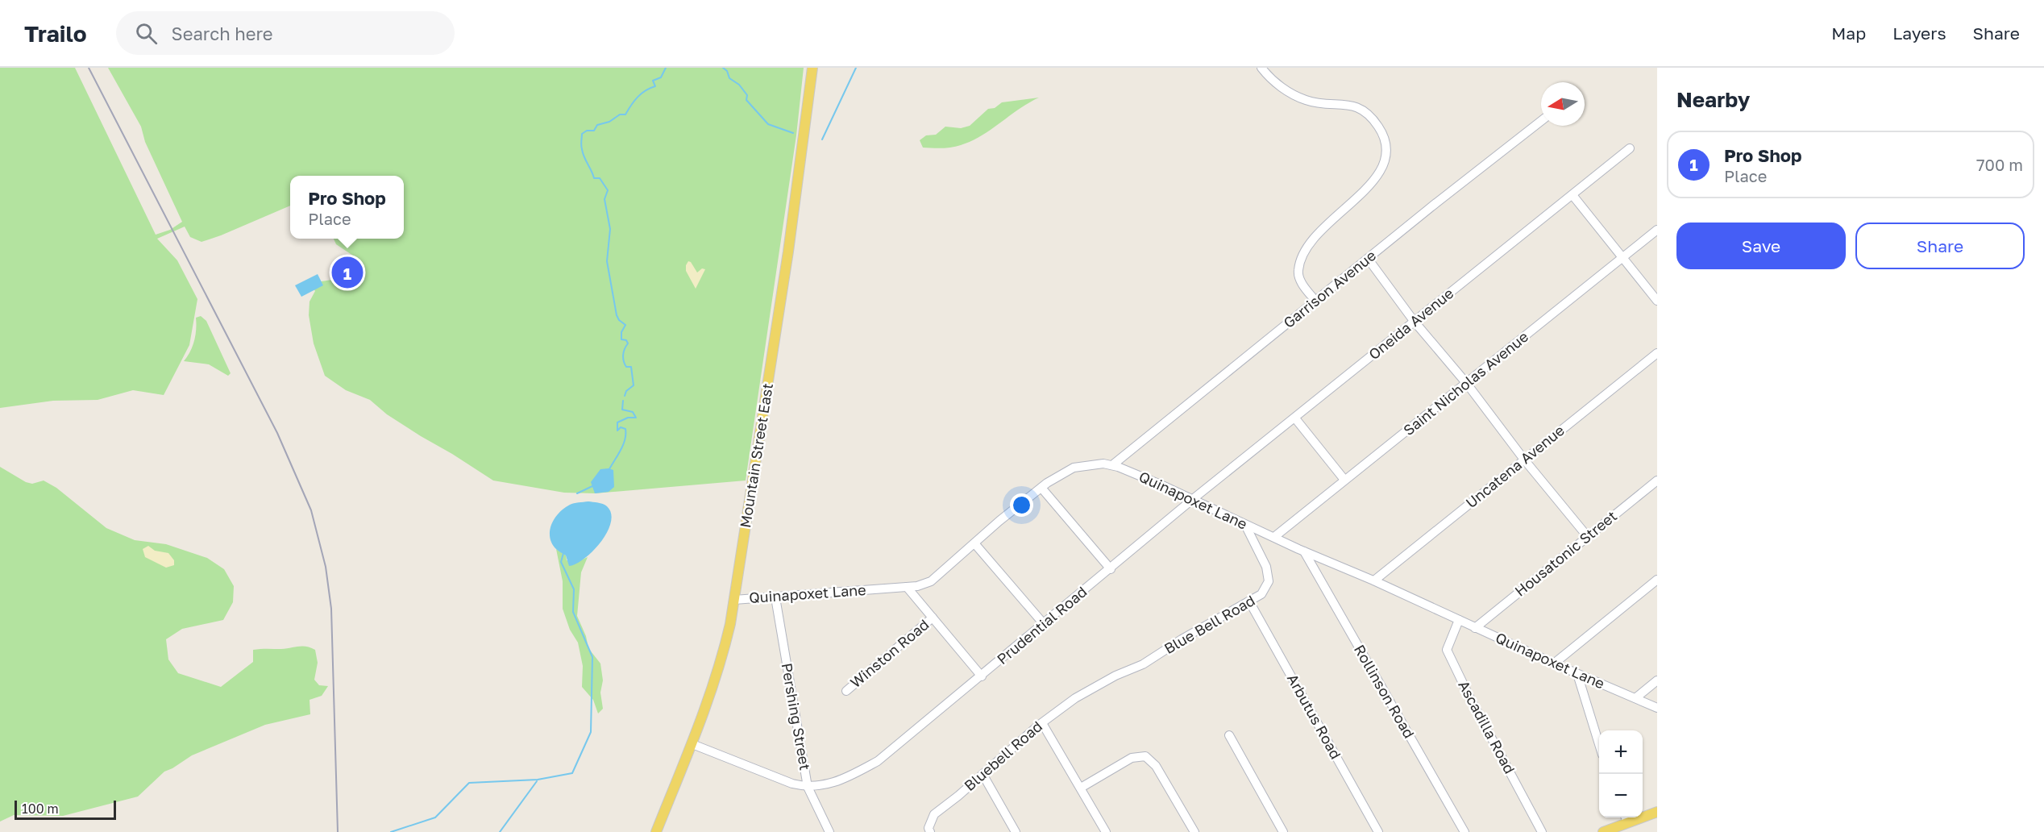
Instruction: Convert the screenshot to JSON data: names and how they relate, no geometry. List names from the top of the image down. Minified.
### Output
{"streets":{"main road":["Mountain Street East"],"street":["Garrison Avenue","Oneida Avenue","Saint Nicholas Avenue","Uncatena Avenue","Quinapoxet Lane","Housatonic Street","Blue Bell Road","Prudential Road","Winston Road","Rollinson Road","Pershing Street","Arbutus Road","Ascadilla Road","Bluebell Road"]},"crossings":[["Garrison Avenue","Quinapoxet Lane"],["Oneida Avenue","Quinapoxet Lane"],["Oneida Avenue","Prudential Road"],["Saint Nicholas Avenue","Quinapoxet Lane"],["Mountain Street East","Quinapoxet Lane"],["Uncatena Avenue","Quinapoxet Lane"],["Quinapoxet Lane","Housatonic Street"],["Quinapoxet Lane","Blue Bell Road"],["Quinapoxet Lane","Prudential Road"],["Quinapoxet Lane","Rollinson Road"],["Quinapoxet Lane","Pershing Street"],["Quinapoxet Lane","Ascadilla Road"],["Blue Bell Road","Arbutus Road"],["Blue Bell Road","Bluebell Road"],["Prudential Road","Pershing Street"]],"scale_bar":"100 m","north":"left","page":{"header":"Trailo","search":"Search here","nav":["Map","Layers","Share"],"heading":"Nearby","list":[{"mark":"1","name":"Pro Shop","note":"Place","value":"700 m"}],"popup":["Pro Shop","Place"],"buttons":["Save","Share"],"pins":"1","map_buttons":["+","−"],"scale":"100 m"}}
